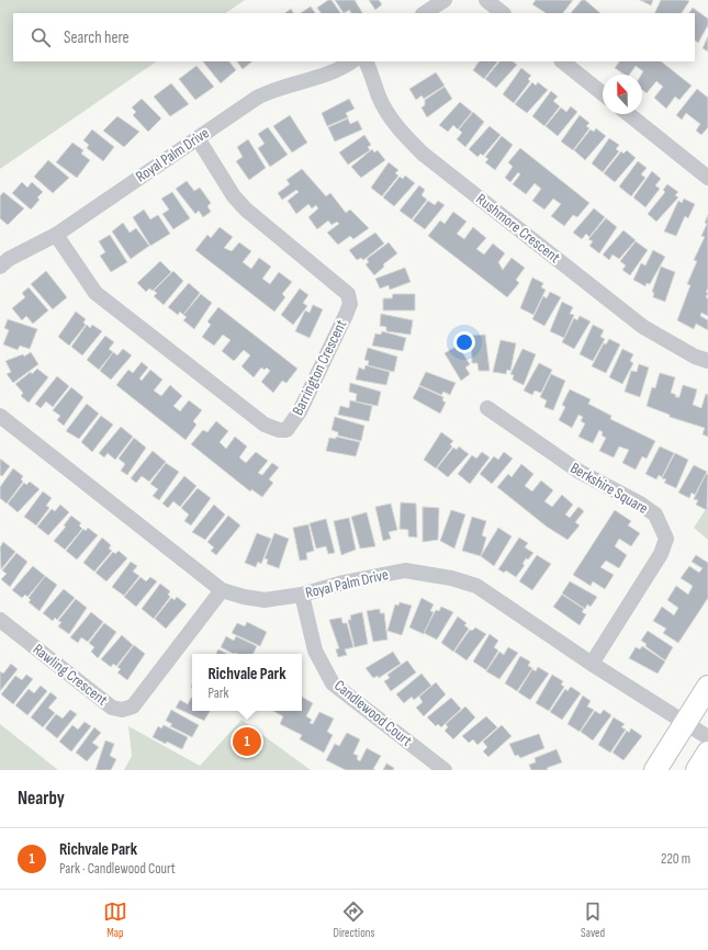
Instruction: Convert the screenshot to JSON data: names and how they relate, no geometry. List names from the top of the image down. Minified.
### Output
{"streets":{"street":["Royal Palm Drive","Rushmore Crescent","Barrington Crescent","Berkshire Square","Rawling Crescent","Candlewood Court"]},"crossings":[["Royal Palm Drive","Barrington Crescent"],["Royal Palm Drive","Berkshire Square"],["Royal Palm Drive","Rawling Crescent"],["Royal Palm Drive","Candlewood Court"]],"north":"top","page":{"search":"Search here","popup":["Richvale Park","Park"],"pins":"1","heading":"Nearby","list":[{"mark":"1","name":"Richvale Park","note":"Park · Candlewood Court","value":"220 m"}],"nav":["Map","Directions","Saved"]}}
